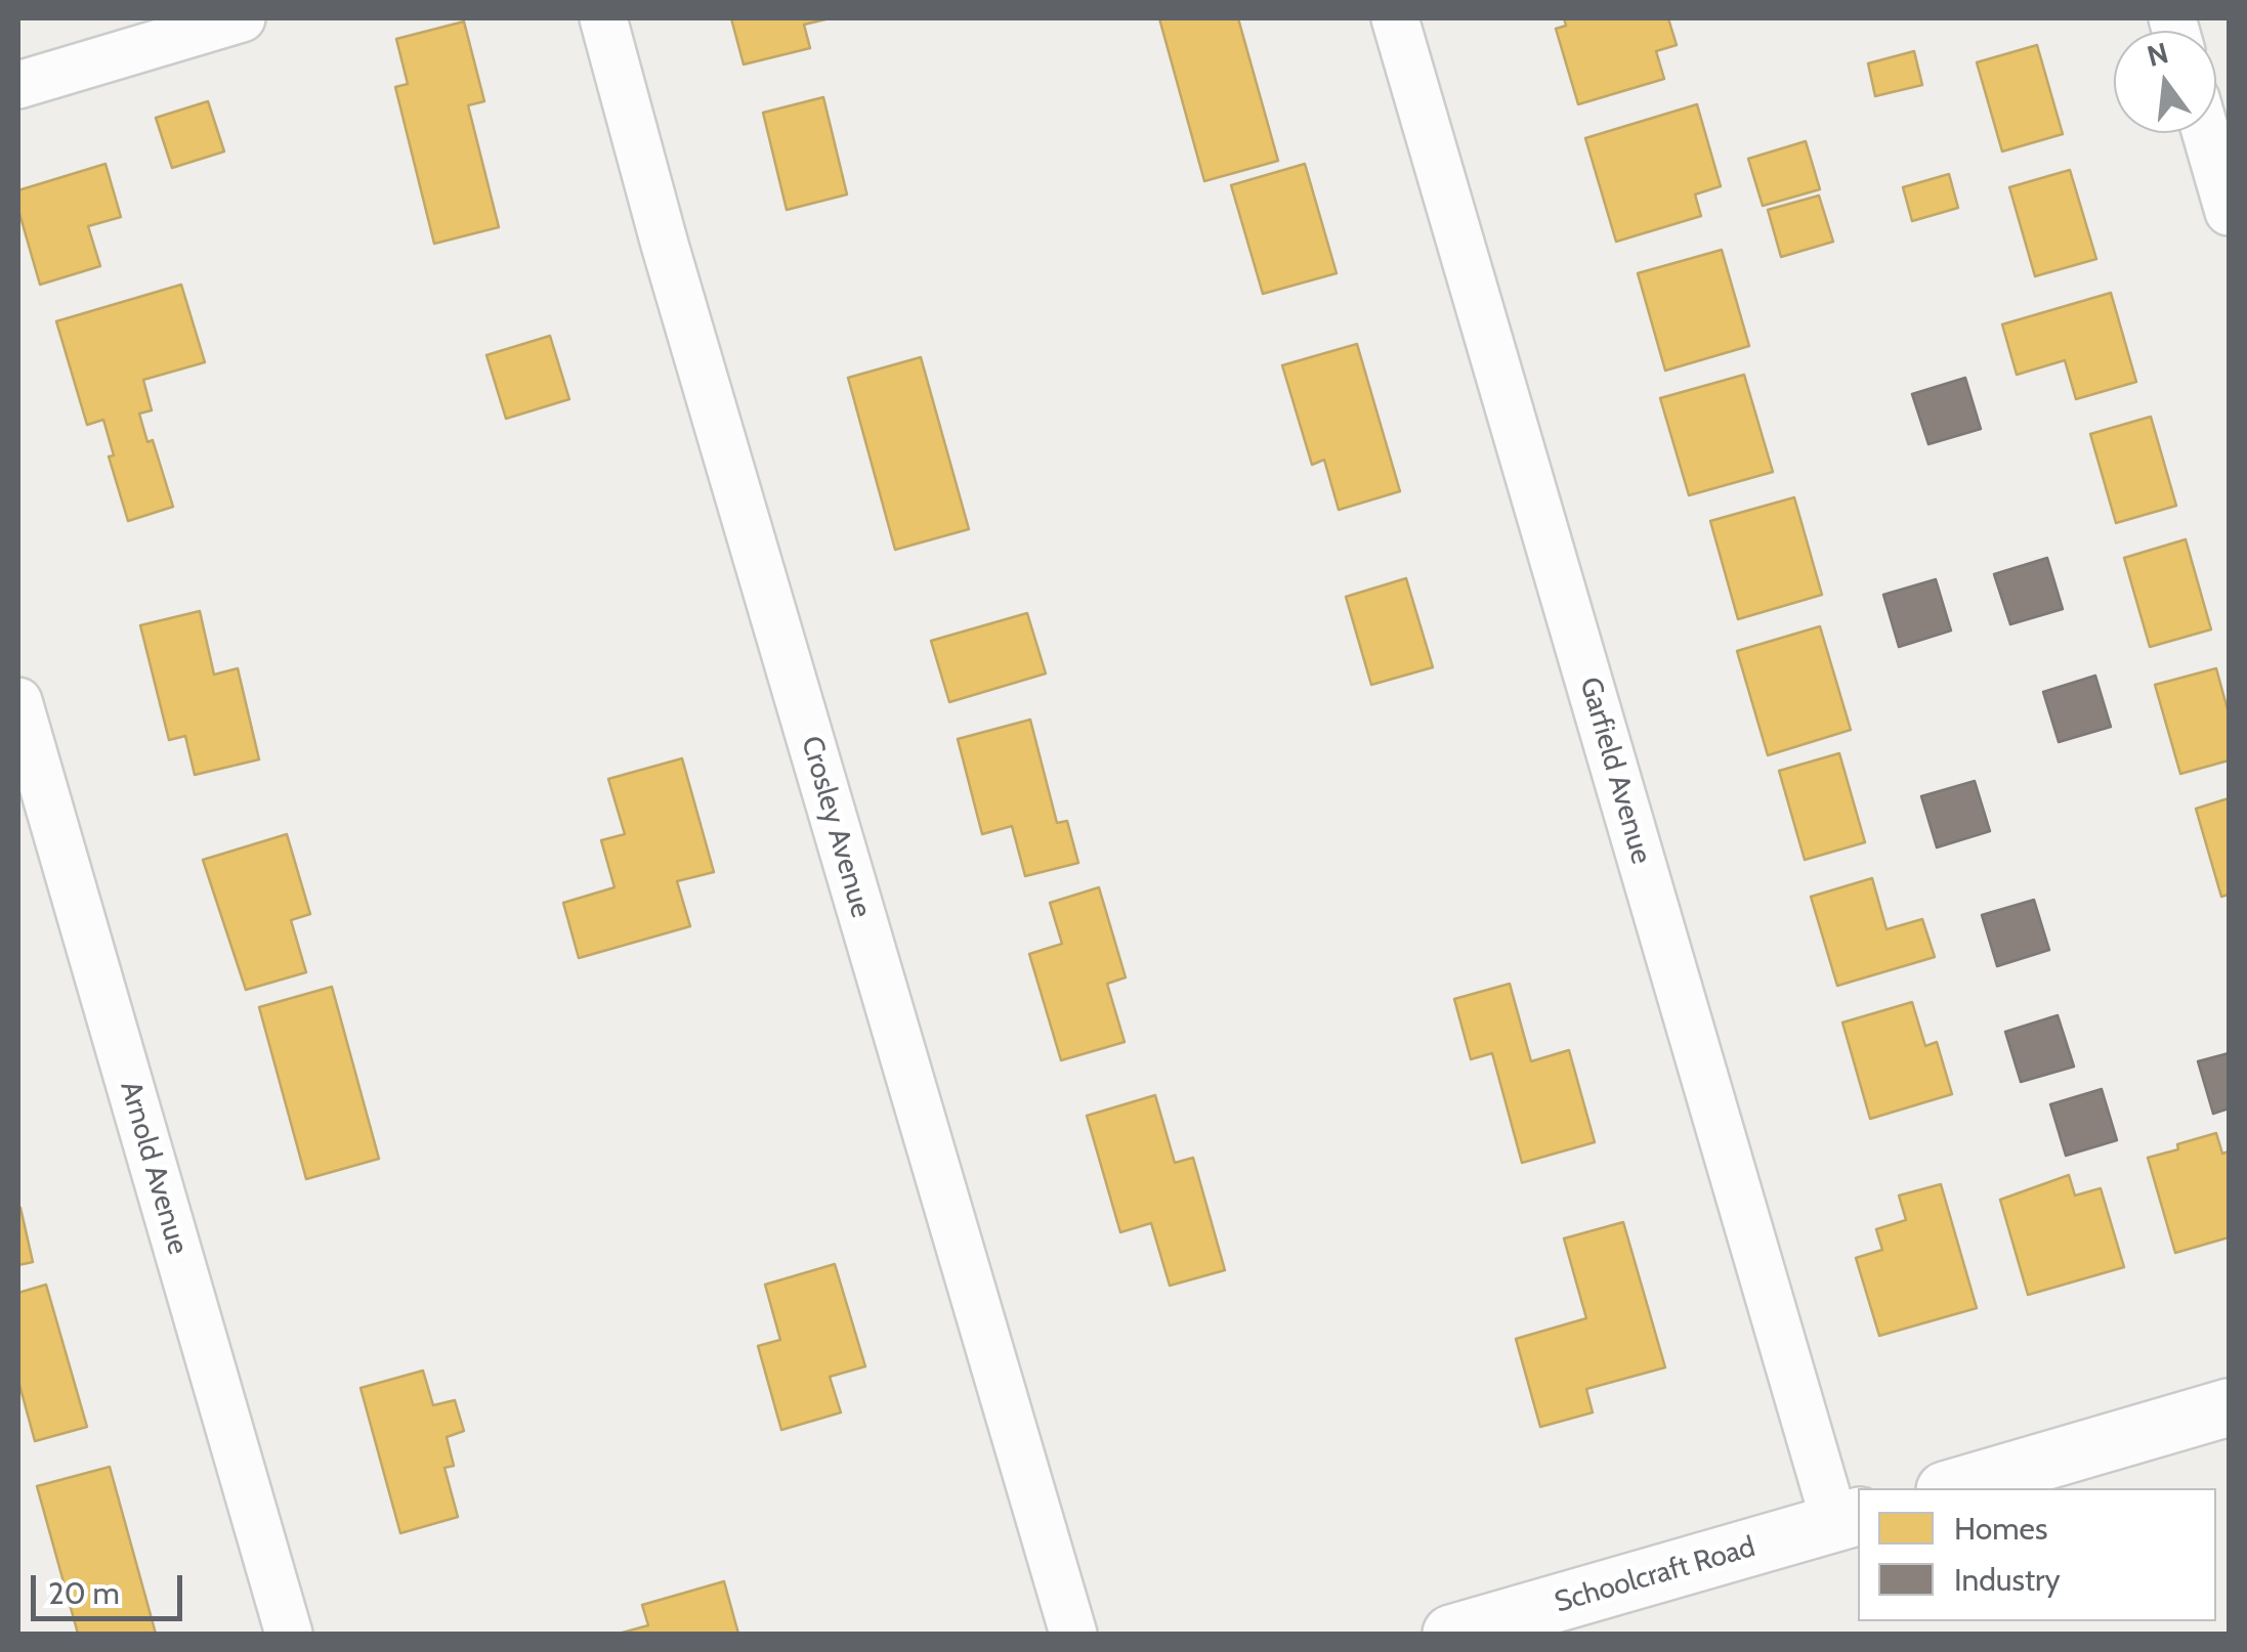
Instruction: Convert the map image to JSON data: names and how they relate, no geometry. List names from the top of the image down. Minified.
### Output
{"streets":{"main road":["Schoolcraft Road"],"street":["Garfield Avenue","Crosley Avenue","Arnold Avenue"]},"crossings":[["Garfield Avenue","Schoolcraft Road"]],"legend":["Homes","Industry"],"scale_bar":"20 m","north":"top"}
